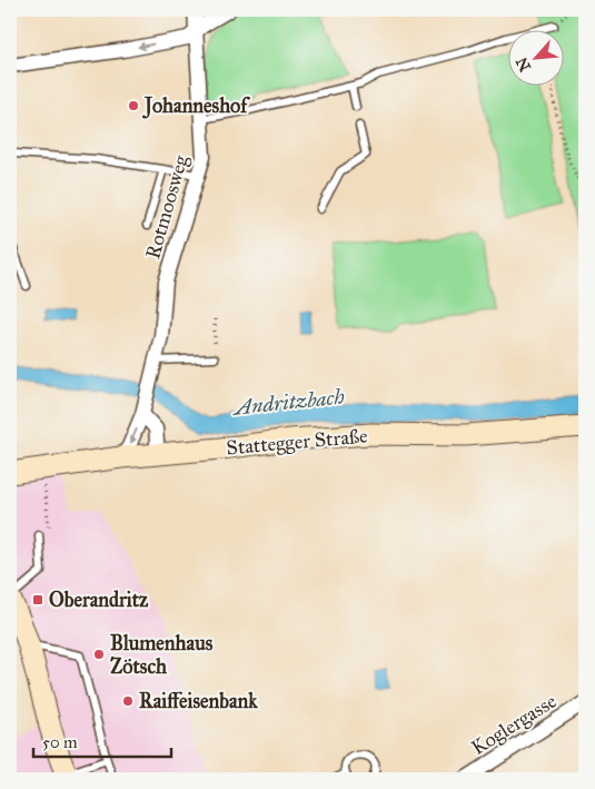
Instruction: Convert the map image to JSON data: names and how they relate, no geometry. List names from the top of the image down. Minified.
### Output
{"streets":{"street":["Rotmoosweg","Stattegger Straße","Koglergasse"]},"crossings":[["Rotmoosweg","Stattegger Straße"]],"water":["Andritzbach"],"places":{"other":["Johanneshof","Blumenhaus Zötsch","Raiffeisenbank"],"transit":["Oberandritz"]},"scale_bar":"50 m","north":"bottom left"}
